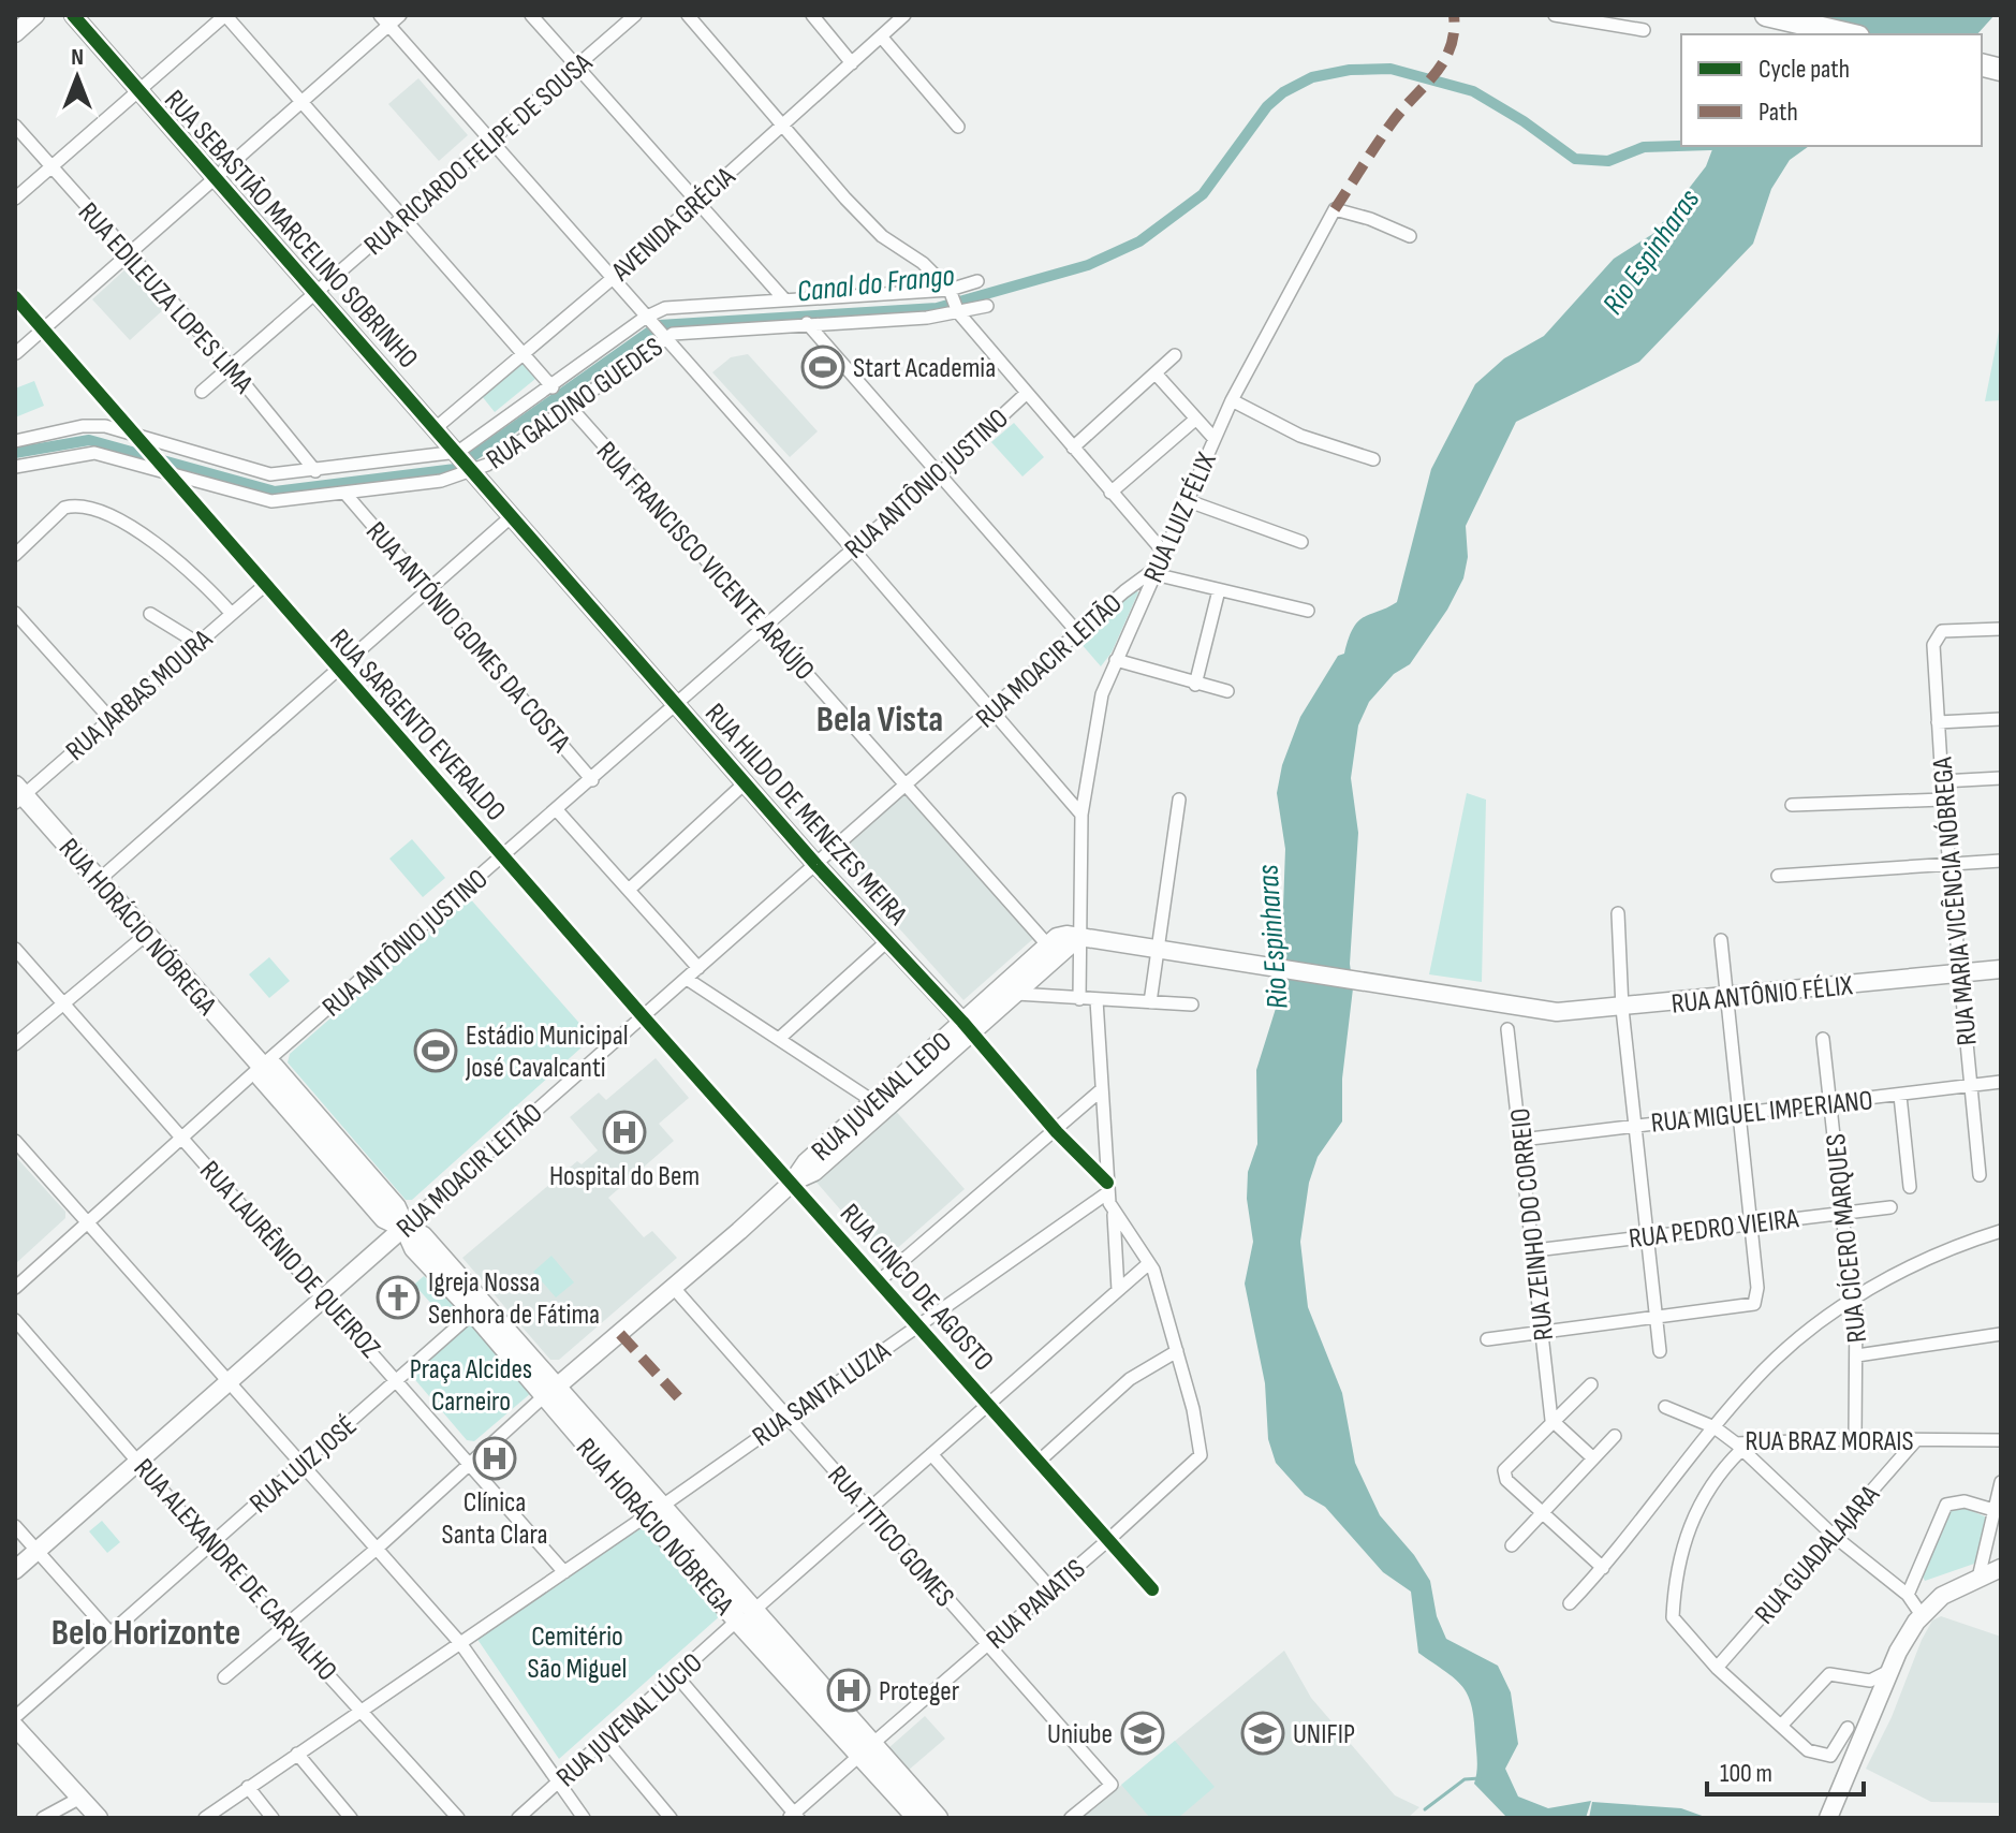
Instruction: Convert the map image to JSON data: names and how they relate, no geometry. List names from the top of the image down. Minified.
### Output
{"streets":{"main road":["RUA SEBASTIÃO MARCELINO SOBRINHO","RUA MOACIR LEITÃO","RUA HILDO DE MENEZES MEIRA","RUA HORÁCIO NÓBREGA","RUA ANTÔNIO FÉLIX","RUA JUVENAL LEDO"],"street":["RUA RICARDO FELIPE DE SOUSA","AVENIDA GRÉCIA","RUA EDILEUZA LOPES LIMA","RUA GALDINO GUEDES","RUA ANTÔNIO JUSTINO","RUA LUIZ FÉLIX","RUA FRANCISCO VICENTE ARAÚJO","RUA ANTÓNIO GOMES DA COSTA","RUA JARBAS MOURA","RUA SARGENTO EVERALDO","RUA MARIA VICÊNCIA NÓBREGA","RUA MIGUEL IMPERIANO","RUA ZEINHO DO CORREIO","RUA PEDRO VIEIRA","RUA CÍCERO MARQUES","RUA LAURÊNIO DE QUEIROZ","RUA CINCO DE AGOSTO","RUA SANTA LUZIA","RUA BRAZ MORAIS","RUA LUIZ JOSÉ","RUA TITICO GOMES","RUA GUADALAJARA","RUA ALEXANDRE DE CARVALHO","RUA PANATIS","RUA JUVENAL LÚCIO"]},"crossings":[["RUA RICARDO FELIPE DE SOUSA","RUA SEBASTIÃO MARCELINO SOBRINHO"],["RUA RICARDO FELIPE DE SOUSA","RUA EDILEUZA LOPES LIMA"],["AVENIDA GRÉCIA","RUA SEBASTIÃO MARCELINO SOBRINHO"],["RUA SEBASTIÃO MARCELINO SOBRINHO","RUA GALDINO GUEDES"],["RUA SEBASTIÃO MARCELINO SOBRINHO","RUA HILDO DE MENEZES MEIRA"],["RUA EDILEUZA LOPES LIMA","RUA GALDINO GUEDES"],["RUA GALDINO GUEDES","RUA FRANCISCO VICENTE ARAÚJO"],["RUA GALDINO GUEDES","RUA ANTÓNIO GOMES DA COSTA"],["RUA GALDINO GUEDES","RUA SARGENTO EVERALDO"],["RUA GALDINO GUEDES","RUA HILDO DE MENEZES MEIRA"],["RUA GALDINO GUEDES","RUA HORÁCIO NÓBREGA"],["RUA ANTÔNIO JUSTINO","RUA FRANCISCO VICENTE ARAÚJO"],["RUA ANTÔNIO JUSTINO","RUA ANTÓNIO GOMES DA COSTA"],["RUA ANTÔNIO JUSTINO","RUA SARGENTO EVERALDO"],["RUA ANTÔNIO JUSTINO","RUA HILDO DE MENEZES MEIRA"],["RUA ANTÔNIO JUSTINO","RUA HORÁCIO NÓBREGA"],["RUA ANTÔNIO JUSTINO","RUA LAURÊNIO DE QUEIROZ"],["RUA LUIZ FÉLIX","RUA MOACIR LEITÃO"],["RUA LUIZ FÉLIX","RUA ANTÔNIO FÉLIX"],["RUA LUIZ FÉLIX","RUA JUVENAL LEDO"],["RUA FRANCISCO VICENTE ARAÚJO","RUA MOACIR LEITÃO"],["RUA FRANCISCO VICENTE ARAÚJO","RUA JUVENAL LEDO"],["RUA MOACIR LEITÃO","RUA SARGENTO EVERALDO"],["RUA MOACIR LEITÃO","RUA HILDO DE MENEZES MEIRA"],["RUA MOACIR LEITÃO","RUA HORÁCIO NÓBREGA"],["RUA MOACIR LEITÃO","RUA LAURÊNIO DE QUEIROZ"],["RUA MOACIR LEITÃO","RUA CINCO DE AGOSTO"],["RUA MOACIR LEITÃO","RUA ALEXANDRE DE CARVALHO"],["RUA JARBAS MOURA","RUA SARGENTO EVERALDO"],["RUA JARBAS MOURA","RUA HORÁCIO NÓBREGA"],["RUA SARGENTO EVERALDO","RUA CINCO DE AGOSTO"],["RUA HILDO DE MENEZES MEIRA","RUA JUVENAL LEDO"],["RUA HILDO DE MENEZES MEIRA","RUA SANTA LUZIA"],["RUA MARIA VICÊNCIA NÓBREGA","RUA ANTÔNIO FÉLIX"],["RUA MARIA VICÊNCIA NÓBREGA","RUA MIGUEL IMPERIANO"],["RUA HORÁCIO NÓBREGA","RUA JUVENAL LEDO"],["RUA HORÁCIO NÓBREGA","RUA SANTA LUZIA"],["RUA HORÁCIO NÓBREGA","RUA LUIZ JOSÉ"],["RUA HORÁCIO NÓBREGA","RUA PANATIS"],["RUA HORÁCIO NÓBREGA","RUA JUVENAL LÚCIO"],["RUA ANTÔNIO FÉLIX","RUA JUVENAL LEDO"],["RUA JUVENAL LEDO","RUA CINCO DE AGOSTO"],["RUA JUVENAL LEDO","RUA TITICO GOMES"],["RUA MIGUEL IMPERIANO","RUA ZEINHO DO CORREIO"],["RUA MIGUEL IMPERIANO","RUA CÍCERO MARQUES"],["RUA ZEINHO DO CORREIO","RUA PEDRO VIEIRA"],["RUA PEDRO VIEIRA","RUA CÍCERO MARQUES"],["RUA CÍCERO MARQUES","RUA BRAZ MORAIS"],["RUA LAURÊNIO DE QUEIROZ","RUA SANTA LUZIA"],["RUA LAURÊNIO DE QUEIROZ","RUA LUIZ JOSÉ"],["RUA CINCO DE AGOSTO","RUA SANTA LUZIA"],["RUA CINCO DE AGOSTO","RUA PANATIS"],["RUA CINCO DE AGOSTO","RUA JUVENAL LÚCIO"],["RUA SANTA LUZIA","RUA TITICO GOMES"],["RUA SANTA LUZIA","RUA ALEXANDRE DE CARVALHO"],["RUA BRAZ MORAIS","RUA GUADALAJARA"],["RUA LUIZ JOSÉ","RUA ALEXANDRE DE CARVALHO"],["RUA TITICO GOMES","RUA PANATIS"],["RUA TITICO GOMES","RUA JUVENAL LÚCIO"]],"districts":["Bela Vista","Belo Horizonte"],"water":["Rio Espinharas","Canal do Frango"],"parks":["Praça Alcides Carneiro","Cemitério São Miguel"],"places":{"sports":["Start Academia","Estádio Municipal José Cavalcanti"],"hospital":["Hospital do Bem","Clínica Santa Clara","Proteger"],"church":["Igreja Nossa Senhora de Fátima"],"school or university":["Uniube","UNIFIP"]},"legend":["Cycle path","Path"],"scale_bar":"100 m","north":"top"}
